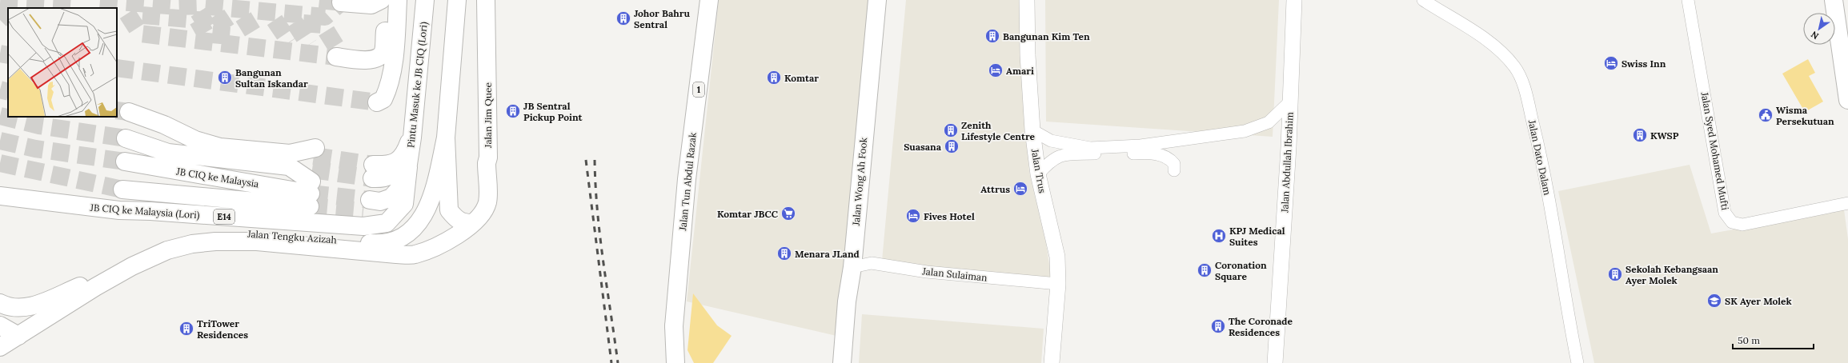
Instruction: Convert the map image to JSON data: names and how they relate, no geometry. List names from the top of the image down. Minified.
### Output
{"streets":{"main road":["Pintu Masuk ke JB CIQ (Lori)","1","Jalan Jim Quee","JB CIQ ke Malaysia","Jalan Tun Abdul Razak","Jalan Wong Ah Fook","JB CIQ ke Malaysia (Lori)","E14","Jalan Tengku Azizah"],"street":["Jalan Syed Mohamed Mufti","Jalan Dato Dalam","Jalan Abdullah Ibrahim","Jalan Trus","Jalan Sulaiman"]},"crossings":[["Pintu Masuk ke JB CIQ (Lori)","JB CIQ ke Malaysia (Lori)"],["Pintu Masuk ke JB CIQ (Lori)","E14"],["Jalan Jim Quee","Jalan Tengku Azizah"],["Jalan Trus","Jalan Sulaiman"],["JB CIQ ke Malaysia","JB CIQ ke Malaysia (Lori)"],["Jalan Wong Ah Fook","Jalan Sulaiman"],["JB CIQ ke Malaysia (Lori)","E14"]],"places":{"building":["Johor Bahru Sentral","Bangunan Kim Ten","Bangunan Sultan Iskandar","Komtar","JB Sentral Pickup Point","Zenith Lifestyle Centre","KWSP","Suasana","Menara JLand","Coronation Square","Sekolah Kebangsaan Ayer Molek","The Coronade Residences","TriTower Residences"],"hotel":["Swiss Inn","Amari","Attrus","Fives Hotel"],"public building":["Wisma Persekutuan"],"supermarket":["Komtar JBCC"],"hospital":["KPJ Medical Suites"],"school or university":["SK Ayer Molek"]},"scale_bar":"50 m","north":"bottom left"}
